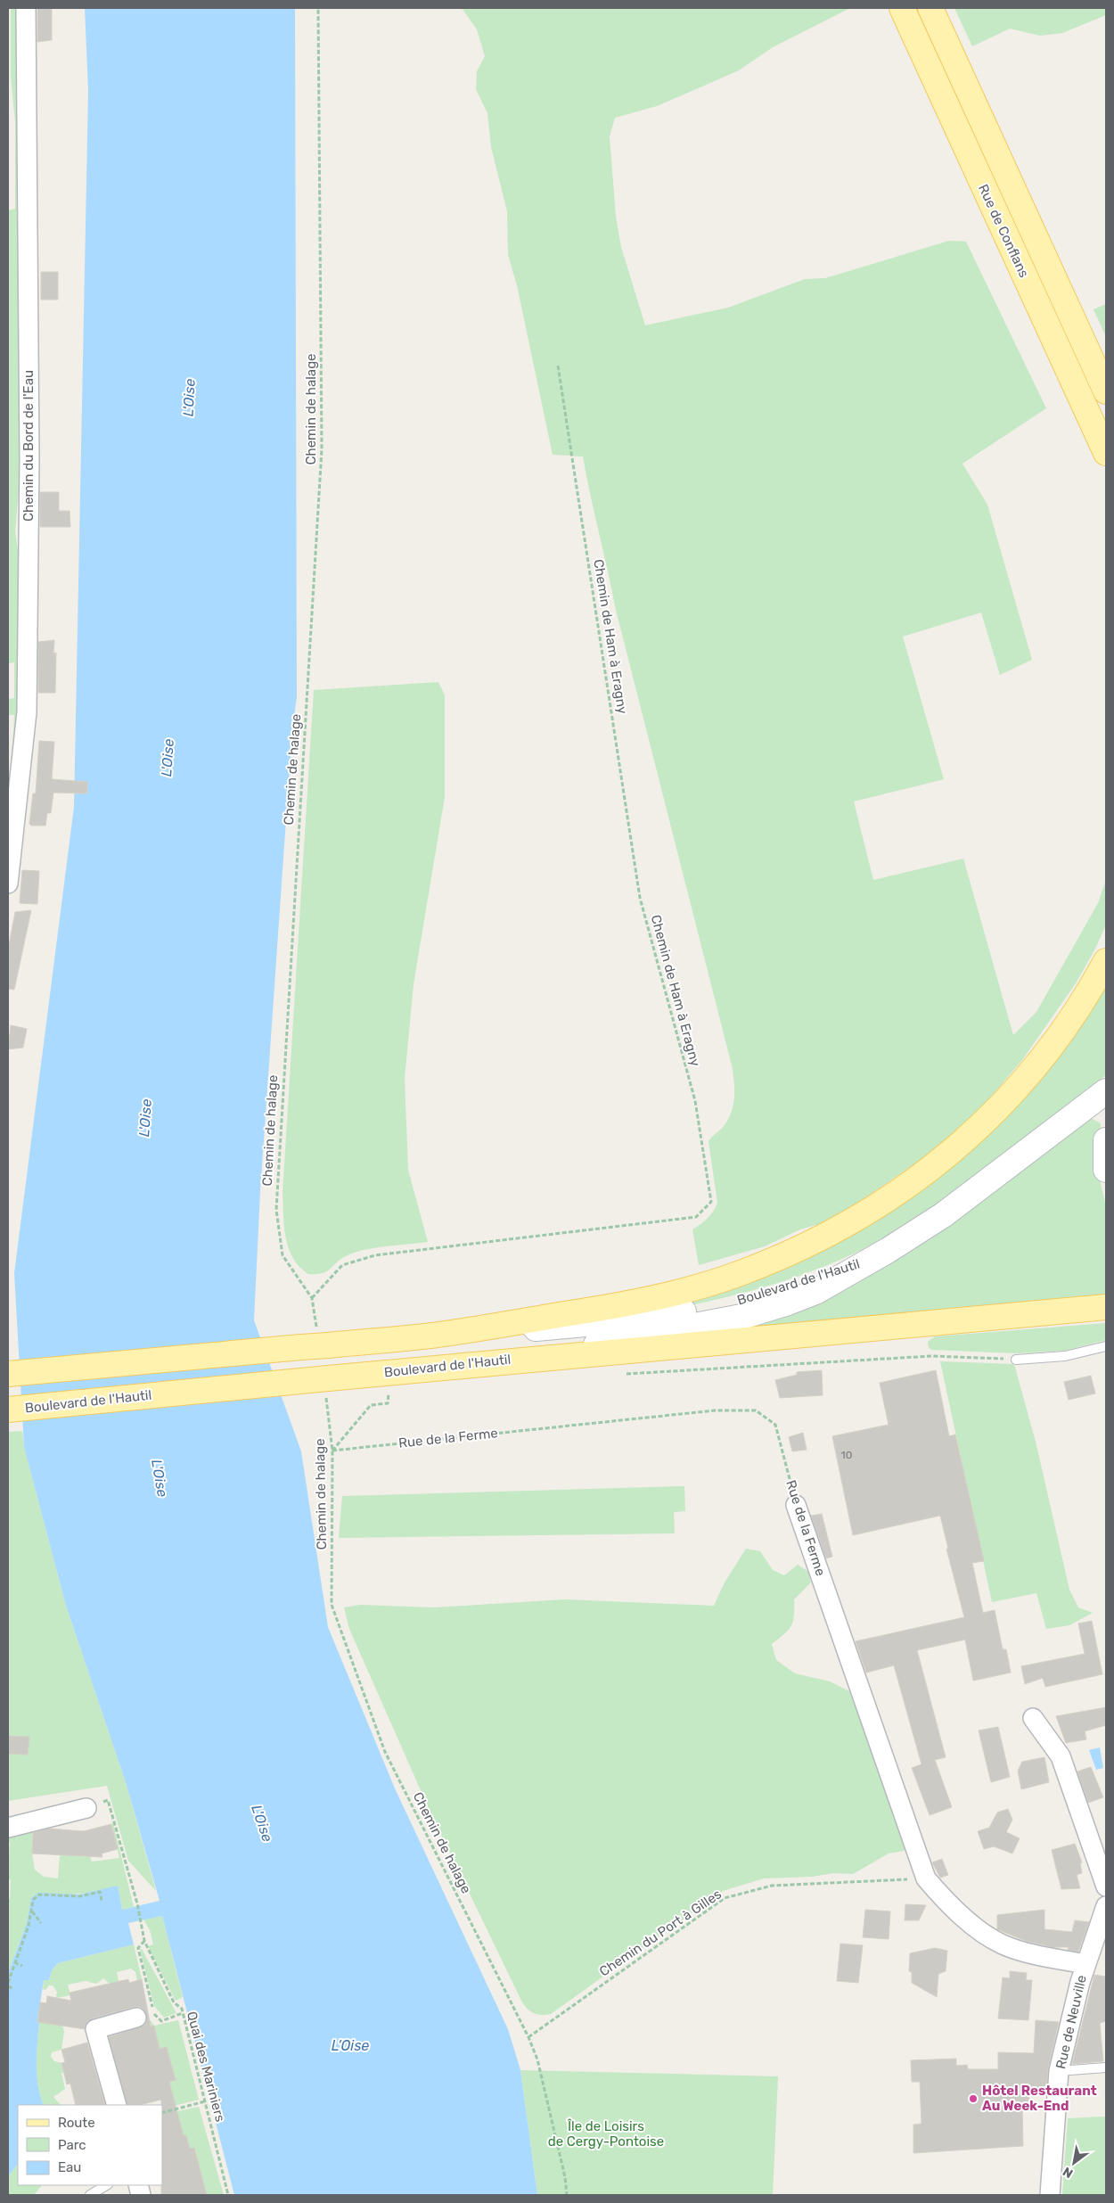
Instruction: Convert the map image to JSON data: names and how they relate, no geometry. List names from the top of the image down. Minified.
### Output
{"streets":{"main road":["Rue de Conflans","Boulevard de l'Hautil"],"street":["Chemin du Bord de l'Eau","Rue de la Ferme","Rue de Neuville"],"path":["Chemin de halage","Chemin de Ham à Eragny","Chemin du Port à Gilles","Quai des Mariniers"]},"crossings":[["Chemin de halage","Chemin de Ham à Eragny"],["Chemin de halage","Boulevard de l'Hautil"],["Chemin de halage","Rue de la Ferme"],["Chemin de halage","Chemin du Port à Gilles"],["Rue de la Ferme","Chemin du Port à Gilles"],["Rue de la Ferme","Rue de Neuville"]],"water":["L'Oise","L’Oise"],"parks":["Île de Loisirs de Cergy-Pontoise"],"places":["Hôtel Restaurant Au Week-End"],"house_numbers":["10"],"legend":["Route","Parc","Eau"],"north":"bottom left"}
